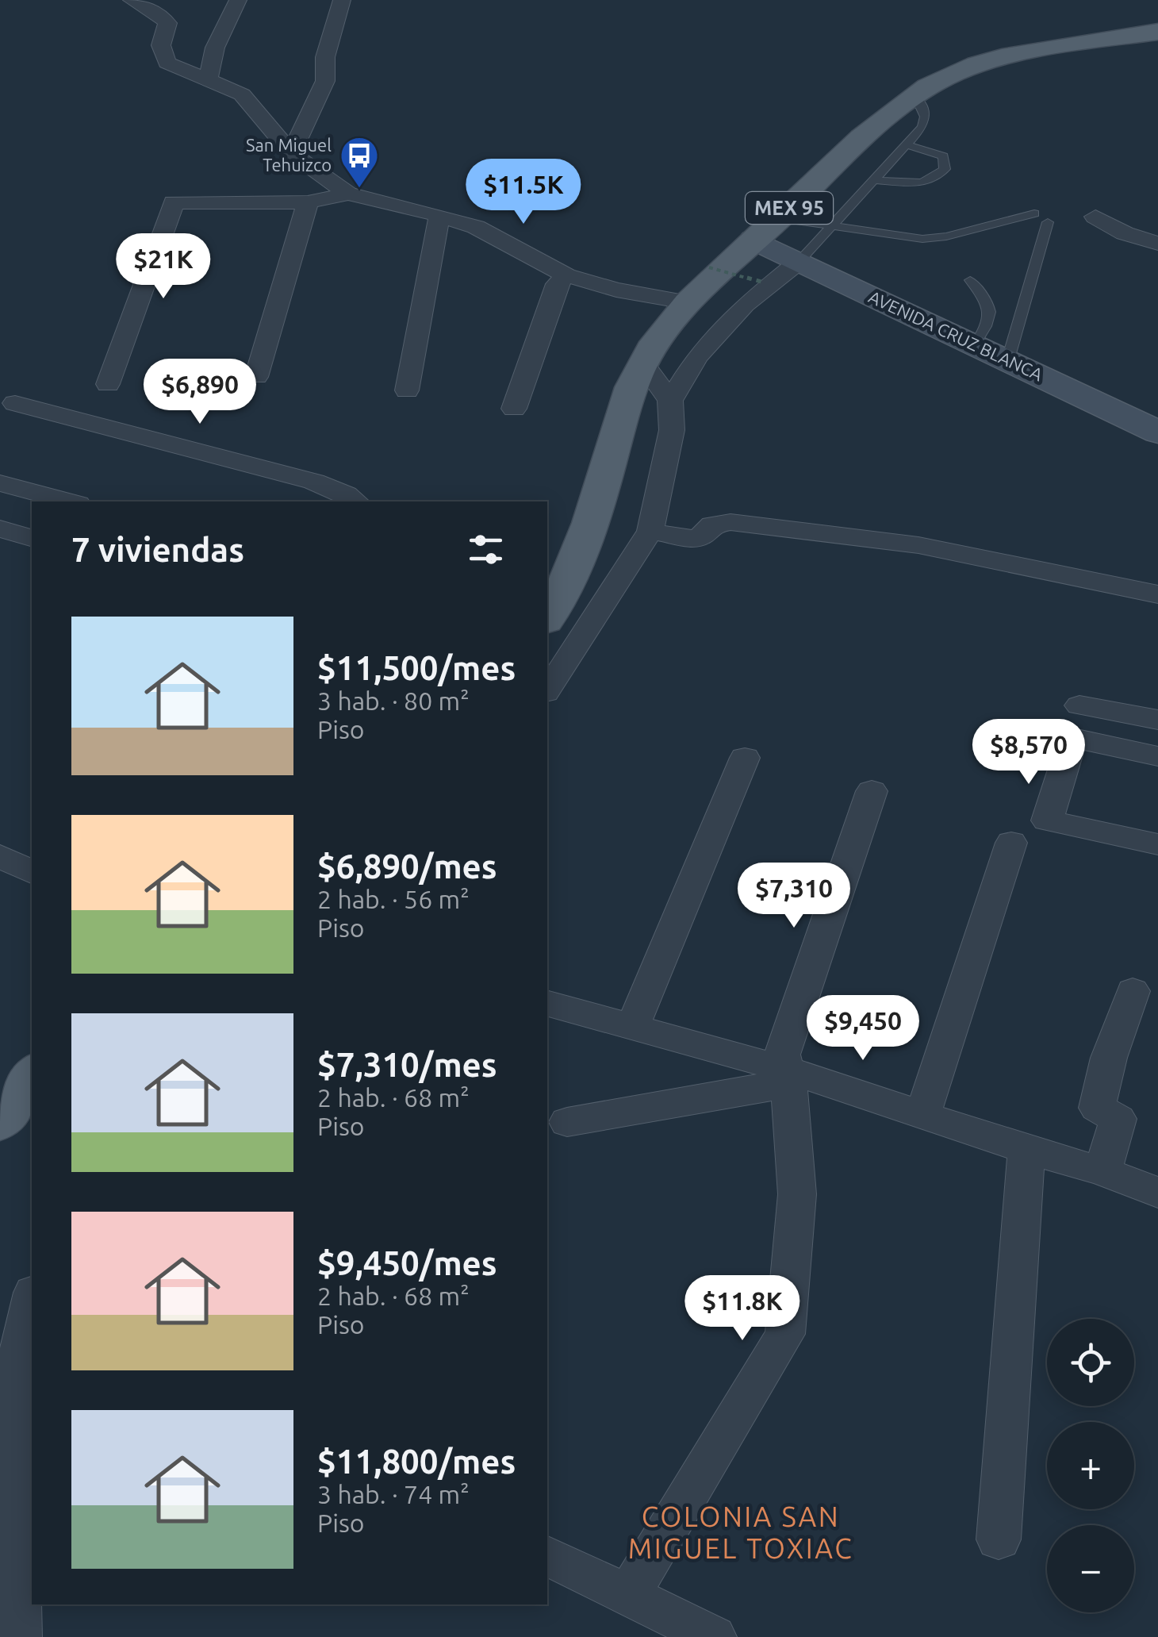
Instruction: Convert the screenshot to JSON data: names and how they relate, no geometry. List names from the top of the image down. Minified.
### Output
{"streets":{"main road":["MEX 95","AVENIDA CRUZ BLANCA"]},"crossings":[["MEX 95","AVENIDA CRUZ BLANCA"]],"districts":["COLONIA SAN MIGUEL TOXIAC"],"places":{"bus stop":["San Miguel Tehuizco"]},"page":{"price":["$11.5K","$21K","$6,890","$8,570","$7,310","$9,450","$11.8K"],"heading":"7 viviendas","list":[{"name":"$11,500/mes","note":"3 hab. · 80 m² · Piso"},{"name":"$6,890/mes","note":"2 hab. · 56 m² · Piso"},{"name":"$7,310/mes","note":"2 hab. · 68 m² · Piso"},{"name":"$9,450/mes","note":"2 hab. · 68 m² · Piso"},{"name":"$11,800/mes","note":"3 hab. · 74 m² · Piso"}],"map_buttons":["+","−"]}}
